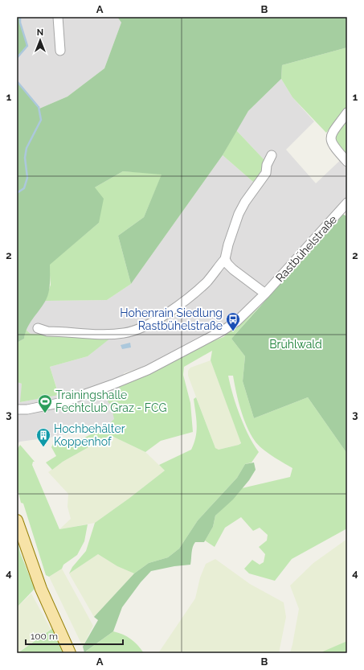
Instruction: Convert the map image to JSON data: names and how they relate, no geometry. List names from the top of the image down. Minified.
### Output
{"streets":{"street":["Rastbühelstraße"]},"parks":["Brühlwald"],"places":{"bus stop":["Hohenrain Siedlung Rastbühelstraße"],"sports":["Trainingshalle Fechtclub Graz - FCG"],"building":["Hochbehälter Koppenhof"]},"scale_bar":"100 m","north":"top","grid":{"columns":["A","B"],"rows":["1","2","3","4"]}}
